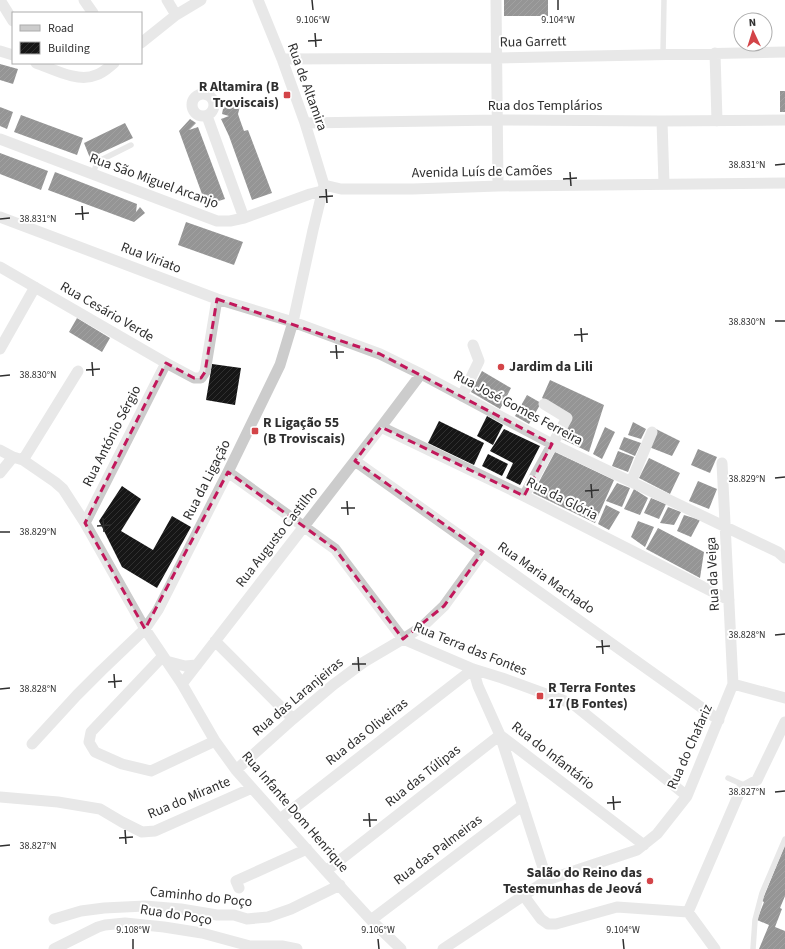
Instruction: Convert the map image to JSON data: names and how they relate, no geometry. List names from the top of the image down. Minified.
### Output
{"streets":{"street":["Rua Garrett","Rua de Altamira","Rua dos Templários","Avenida Luís de Camões","Rua São Miguel Arcanjo","Rua Viriato","Rua Cesário Verde","Rua José Gomes Ferreira","Rua António Sérgio","Rua da Ligação","Rua da Glória","Rua Augusto Castilho","Rua da Veiga","Rua Maria Machado","Rua Terra das Fontes","Rua das Laranjeiras","Rua das Oliveiras","Rua do Chafariz","Rua do Infantário","Rua das Túlipas","Rua do Mirante","Rua Infante Dom Henrique","Rua das Palmeiras","Caminho do Poço","Rua do Poço"]},"crossings":[["Rua Garrett","Rua de Altamira"],["Rua de Altamira","Rua dos Templários"],["Rua de Altamira","Avenida Luís de Camões"],["Rua de Altamira","Rua São Miguel Arcanjo"],["Rua de Altamira","Rua da Ligação"],["Avenida Luís de Camões","Rua São Miguel Arcanjo"],["Avenida Luís de Camões","Rua da Ligação"],["Rua São Miguel Arcanjo","Rua da Ligação"],["Rua Viriato","Rua Cesário Verde"],["Rua Viriato","Rua José Gomes Ferreira"],["Rua Viriato","Rua da Ligação"],["Rua Cesário Verde","Rua António Sérgio"],["Rua José Gomes Ferreira","Rua da Ligação"],["Rua José Gomes Ferreira","Rua Augusto Castilho"],["Rua José Gomes Ferreira","Rua da Veiga"],["Rua António Sérgio","Rua Infante Dom Henrique"],["Rua da Ligação","Rua Terra das Fontes"],["Rua da Ligação","Rua Infante Dom Henrique"],["Rua da Glória","Rua Augusto Castilho"],["Rua da Glória","Rua da Veiga"],["Rua Augusto Castilho","Rua Maria Machado"],["Rua Augusto Castilho","Rua Terra das Fontes"],["Rua Augusto Castilho","Rua Infante Dom Henrique"],["Rua da Veiga","Rua do Chafariz"],["Rua Maria Machado","Rua das Laranjeiras"],["Rua Maria Machado","Rua do Chafariz"],["Rua Terra das Fontes","Rua das Laranjeiras"],["Rua Terra das Fontes","Rua das Oliveiras"],["Rua Terra das Fontes","Rua do Chafariz"],["Rua Terra das Fontes","Rua do Infantário"],["Rua das Laranjeiras","Rua Infante Dom Henrique"],["Rua das Oliveiras","Rua do Infantário"],["Rua das Oliveiras","Rua Infante Dom Henrique"],["Rua do Chafariz","Rua do Infantário"],["Rua do Infantário","Rua das Túlipas"],["Rua das Túlipas","Rua Infante Dom Henrique"],["Rua do Mirante","Rua Infante Dom Henrique"],["Rua Infante Dom Henrique","Rua das Palmeiras"],["Rua Infante Dom Henrique","Caminho do Poço"]],"places":{"transit":["R Altamira (B Troviscais)","R Ligação 55 (B Troviscais)","R Terra Fontes 17 (B Fontes)"],"other":["Jardim da Lili","Salão do Reino das Testemunhas de Jeová"]},"legend":["Road","Building"],"north":"top","coordinates":["9.106°W","9.104°W","38.831°N","38.830°N","38.829°N","38.828°N","38.827°N","9.108°W"]}
